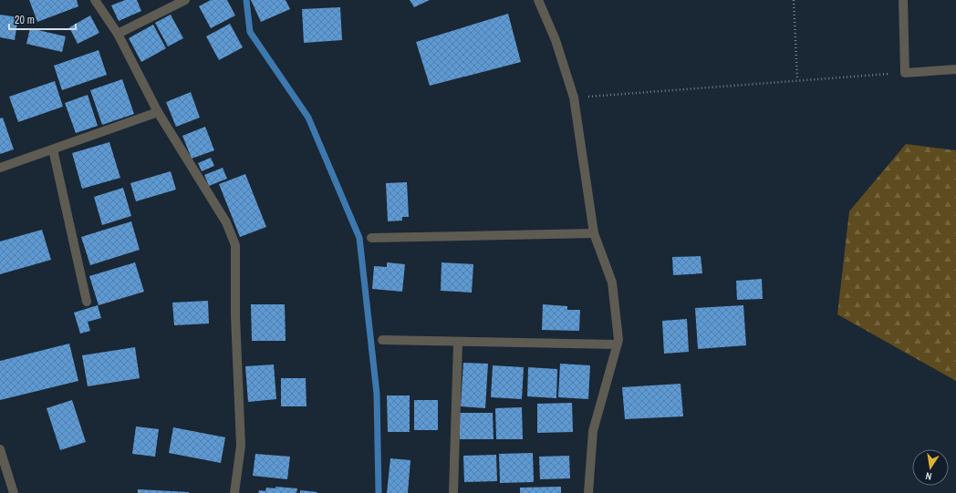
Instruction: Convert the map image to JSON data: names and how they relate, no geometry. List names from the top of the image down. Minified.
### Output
{"scale_bar":"20 m","north":"bottom"}
